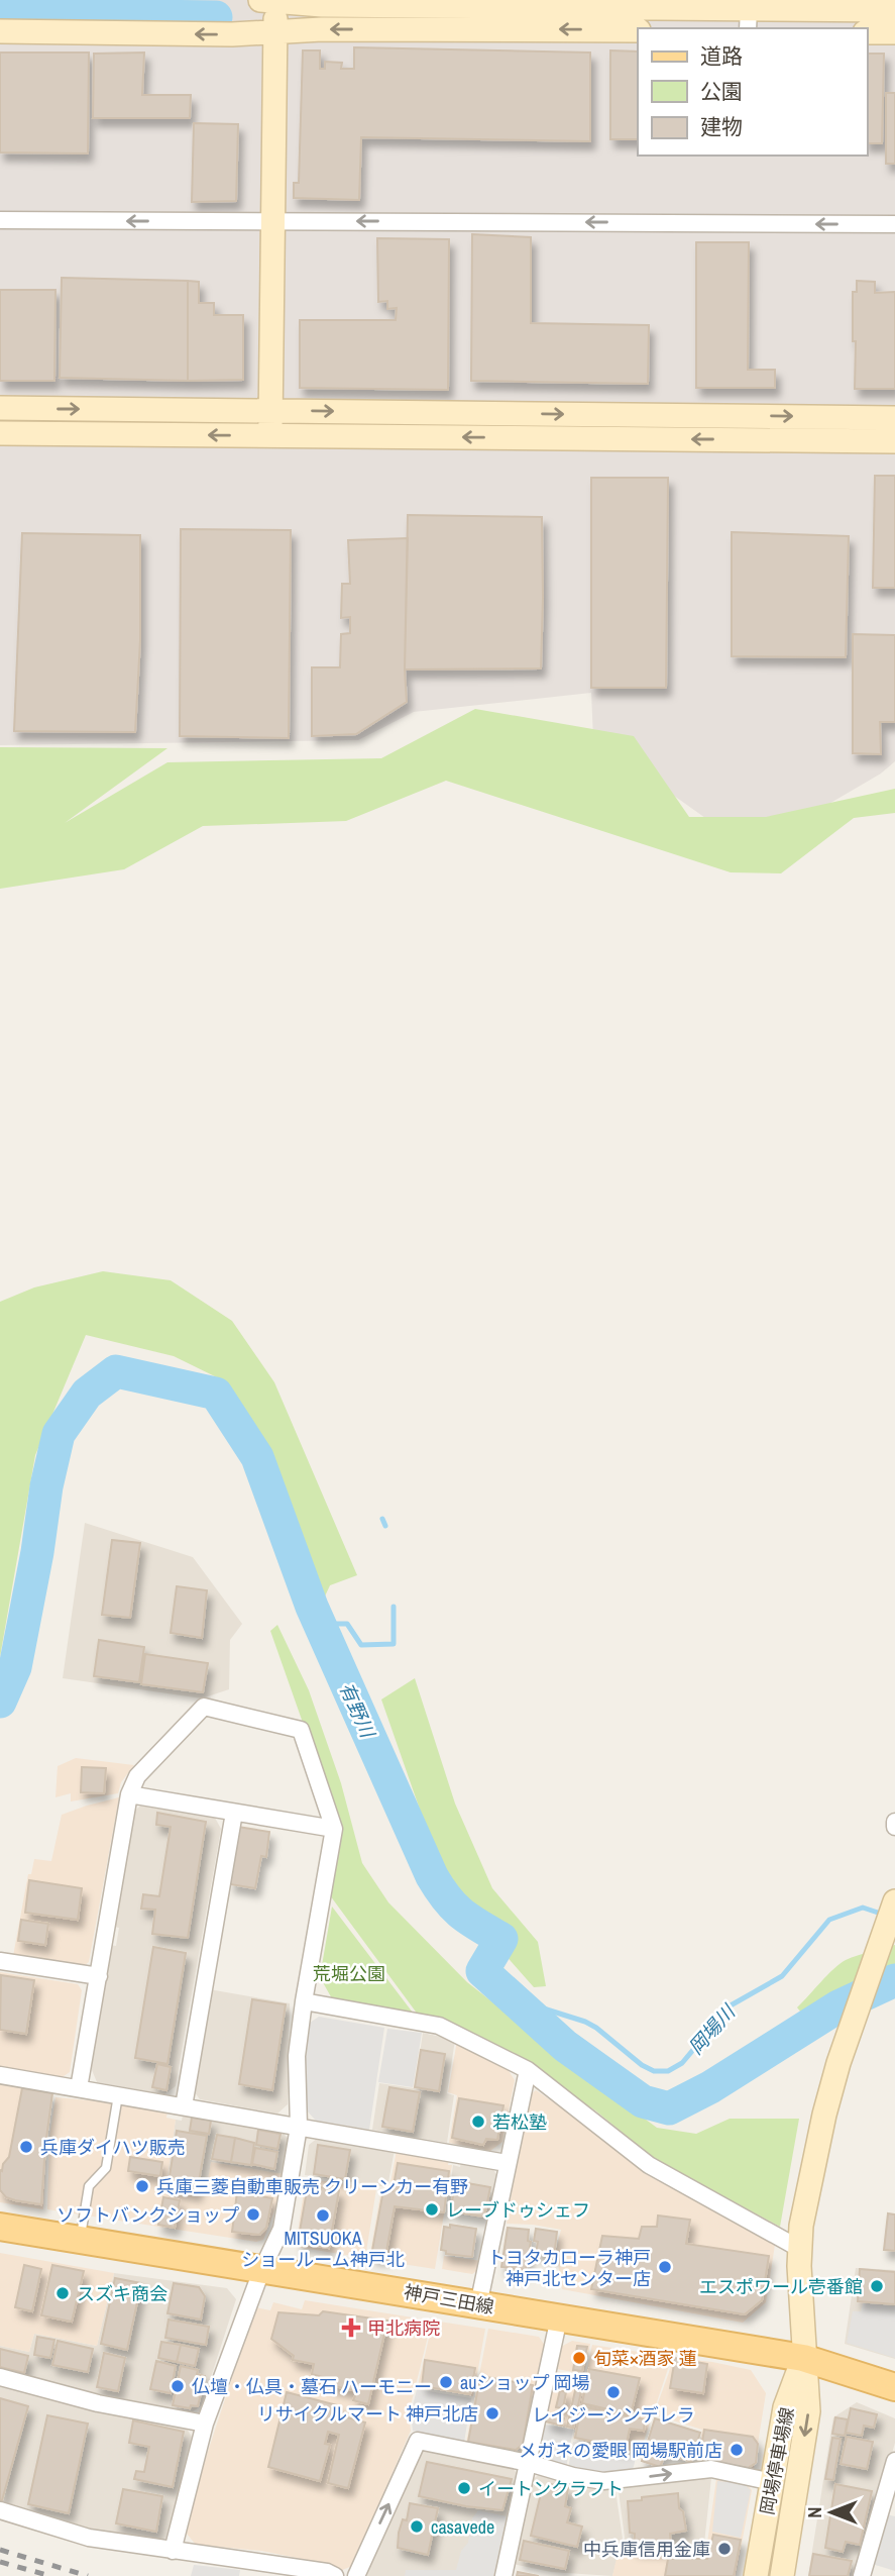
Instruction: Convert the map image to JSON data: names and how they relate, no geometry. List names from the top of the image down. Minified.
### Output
{"streets":{"main road":["神戸三田線"],"street":["岡場停車場線"]},"crossings":[["神戸三田線","岡場停車場線"]],"water":["有野川","岡場川"],"parks":["荒堀公園"],"places":{"other":["若松塾","兵庫ダイハツ販売","兵庫三菱自動車販売 クリーンカー有野","レーブドゥシェフ","ソフトバンクショップ","MITSUOKA ショールーム神戸北","トヨタカローラ神戸 神戸北センター店","エスポワール壱番館","スズキ商会","旬菜×酒家 蓮","auショップ 岡場","仏壇・仏具・墓石 ハーモニー","レイジーシンデレラ","リサイクルマート 神戸北店","メガネの愛眼 岡場駅前店","イートンクラフト","casavede","中兵庫信用金庫"],"health":["甲北病院"]},"legend":["道路","公園","建物"],"north":"left"}
